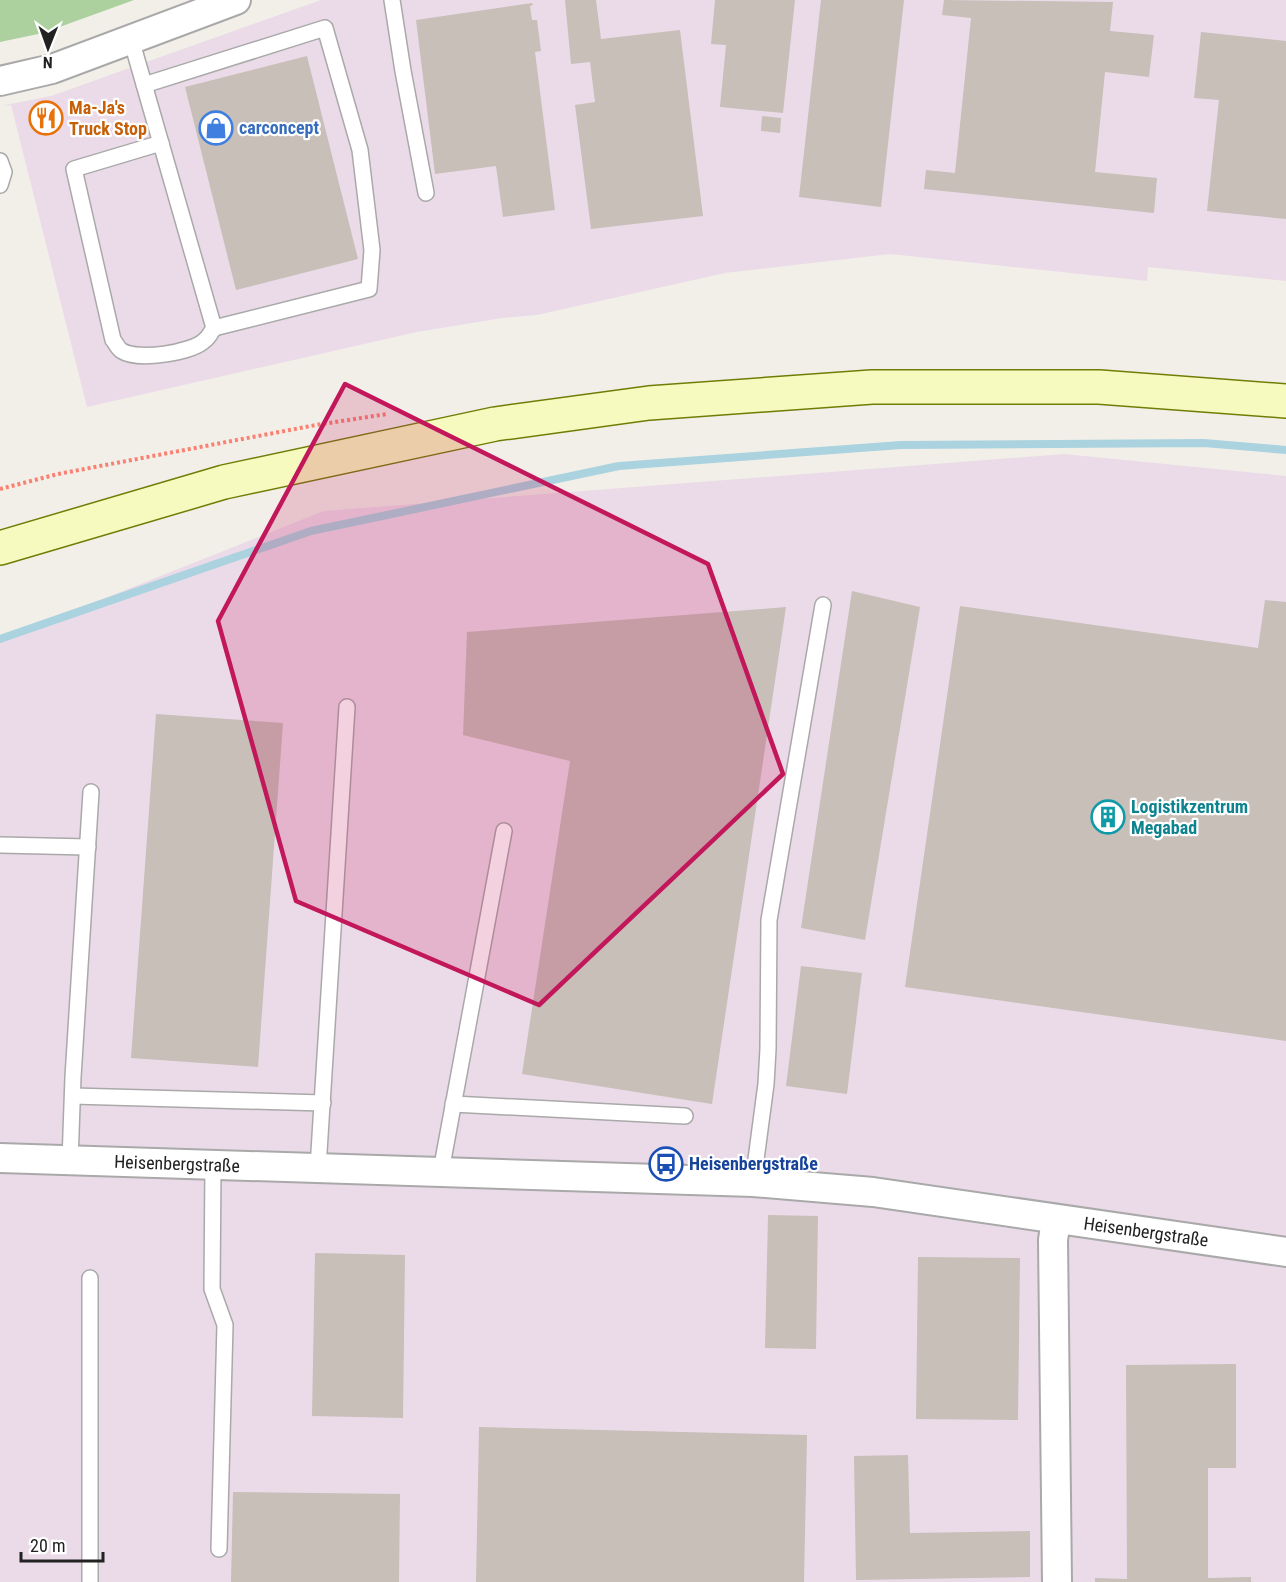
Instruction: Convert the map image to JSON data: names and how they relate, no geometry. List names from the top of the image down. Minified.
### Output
{"streets":{"street":["Heisenbergstraße"]},"places":{"restaurant":["Ma-Ja's Truck Stop"],"shop":["carconcept"],"building":["Logistikzentrum Megabad"],"bus stop":["Heisenbergstraße"]},"scale_bar":"20 m","north":"bottom"}
